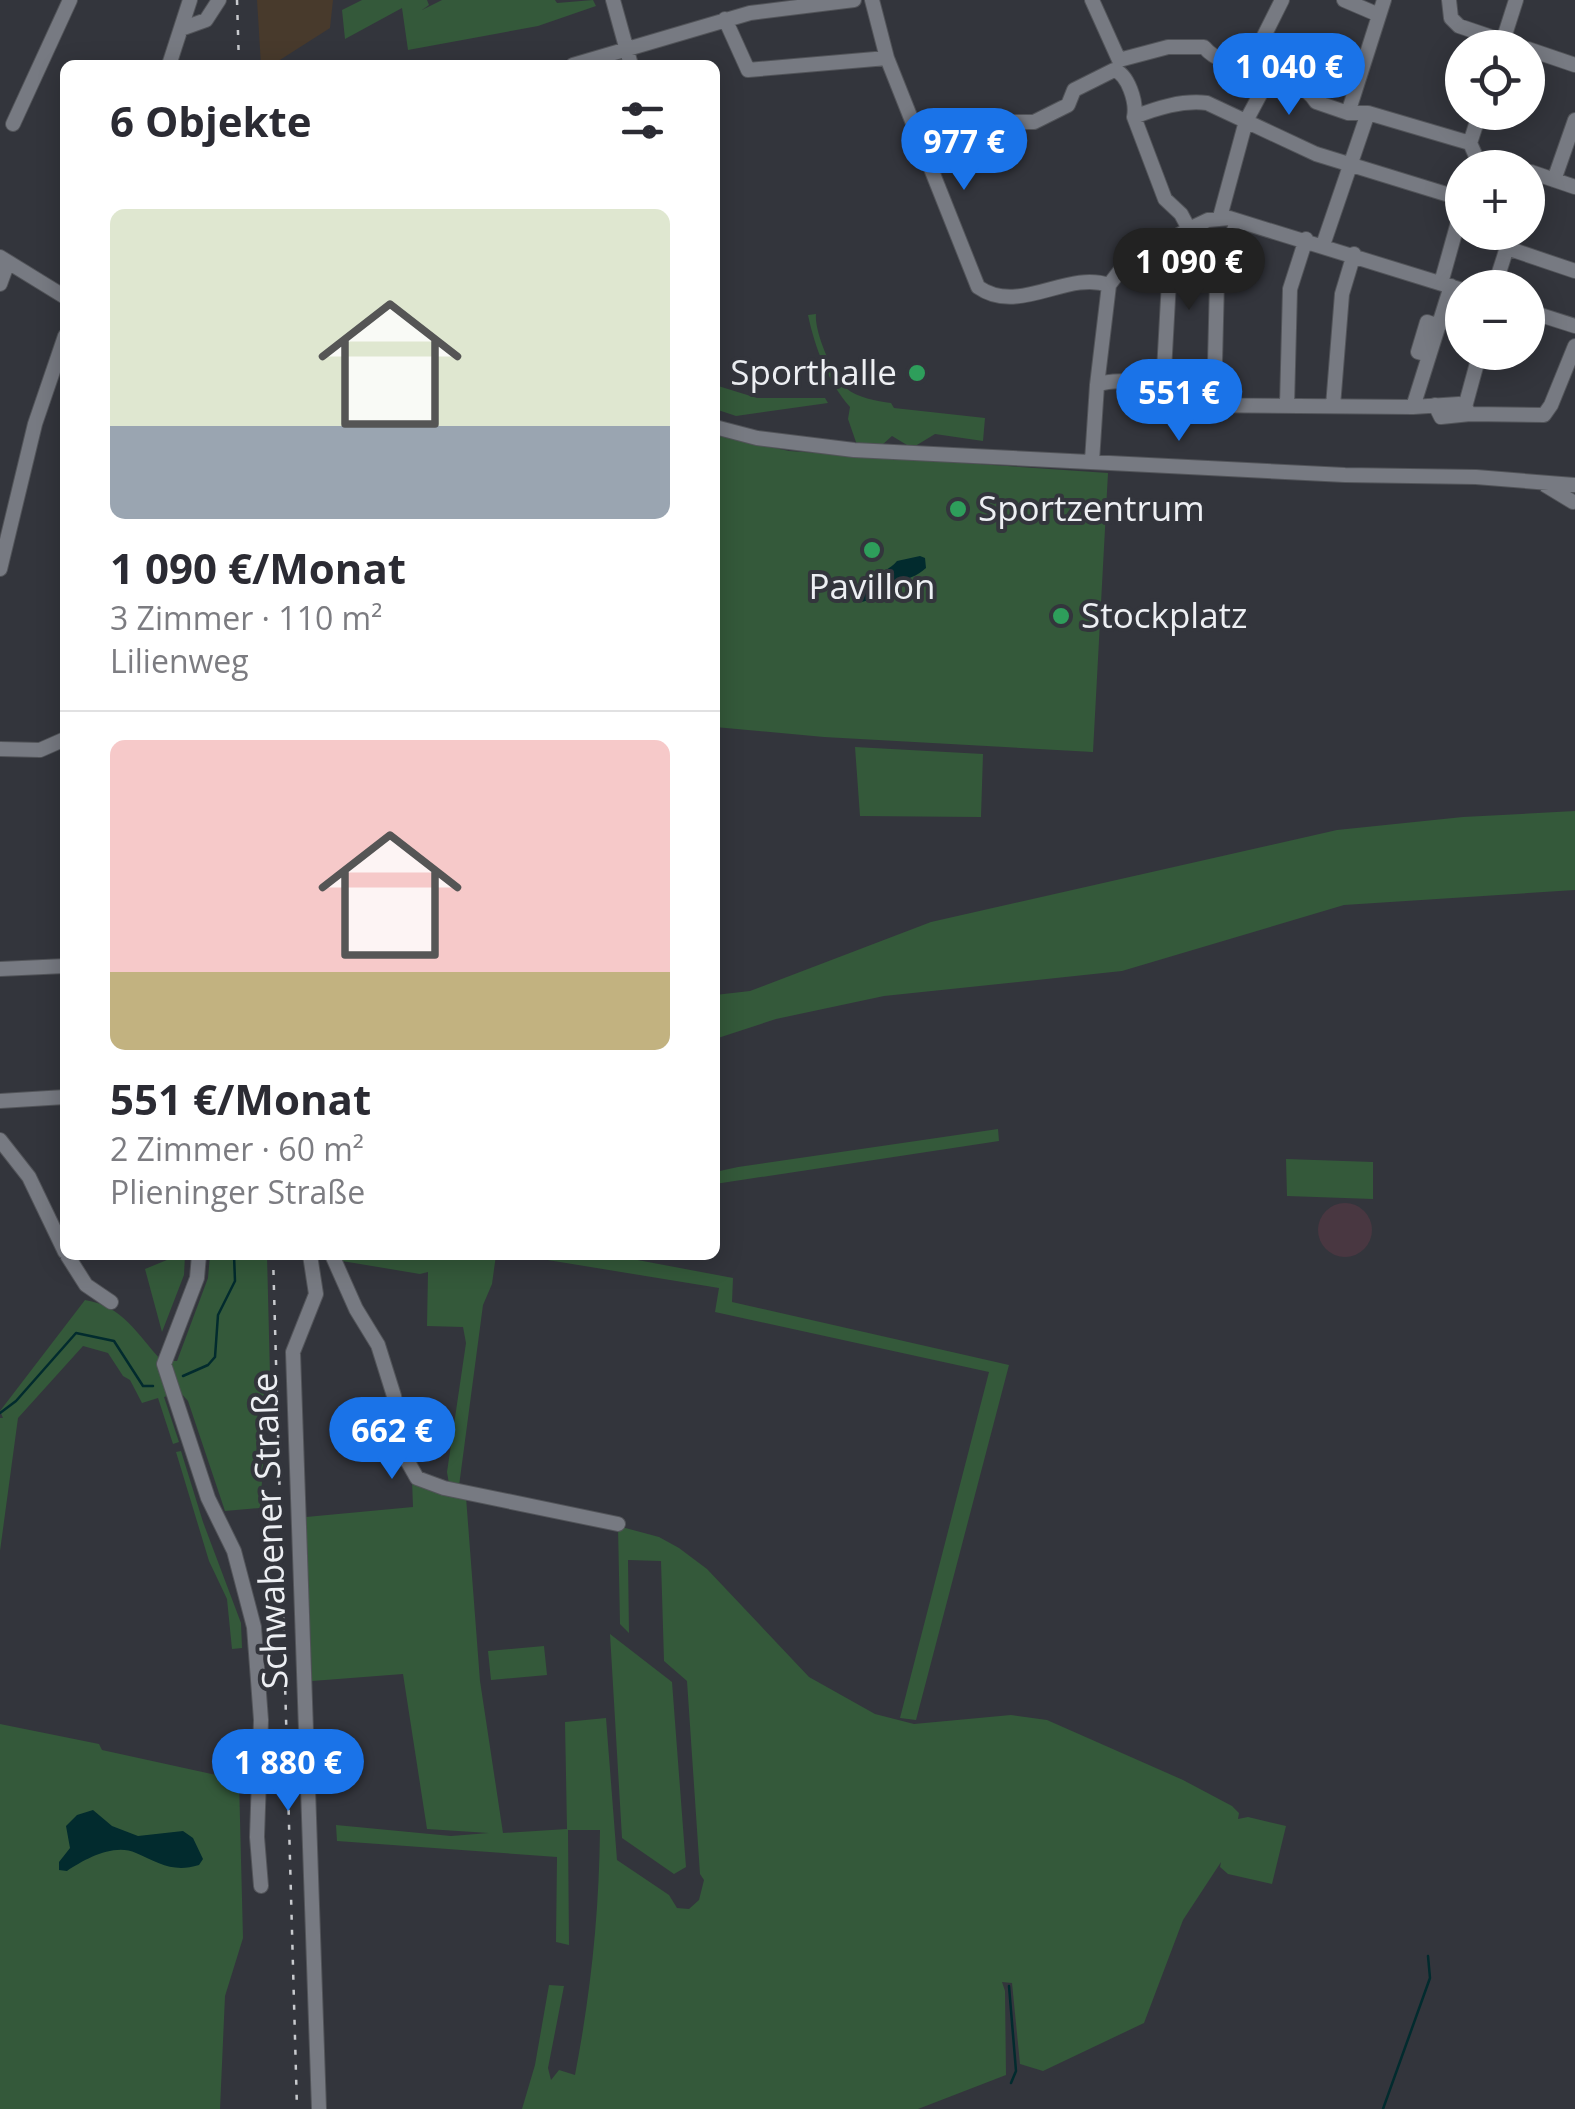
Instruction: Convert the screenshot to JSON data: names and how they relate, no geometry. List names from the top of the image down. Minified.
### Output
{"streets":{"street":["Schwabener Straße"]},"places":["Sporthalle","Sportzentrum","Pavillon","Stockplatz"],"page":{"map_buttons":["+","−"],"price":["1 040 €","977 €","1 090 €","551 €","662 €","1 880 €"],"heading":"6 Objekte","list":[{"name":"1 090 €/Monat","note":"3 Zimmer · 110 m² · Lilienweg"},{"name":"551 €/Monat","note":"2 Zimmer · 60 m² · Plieninger Straße"}]}}
